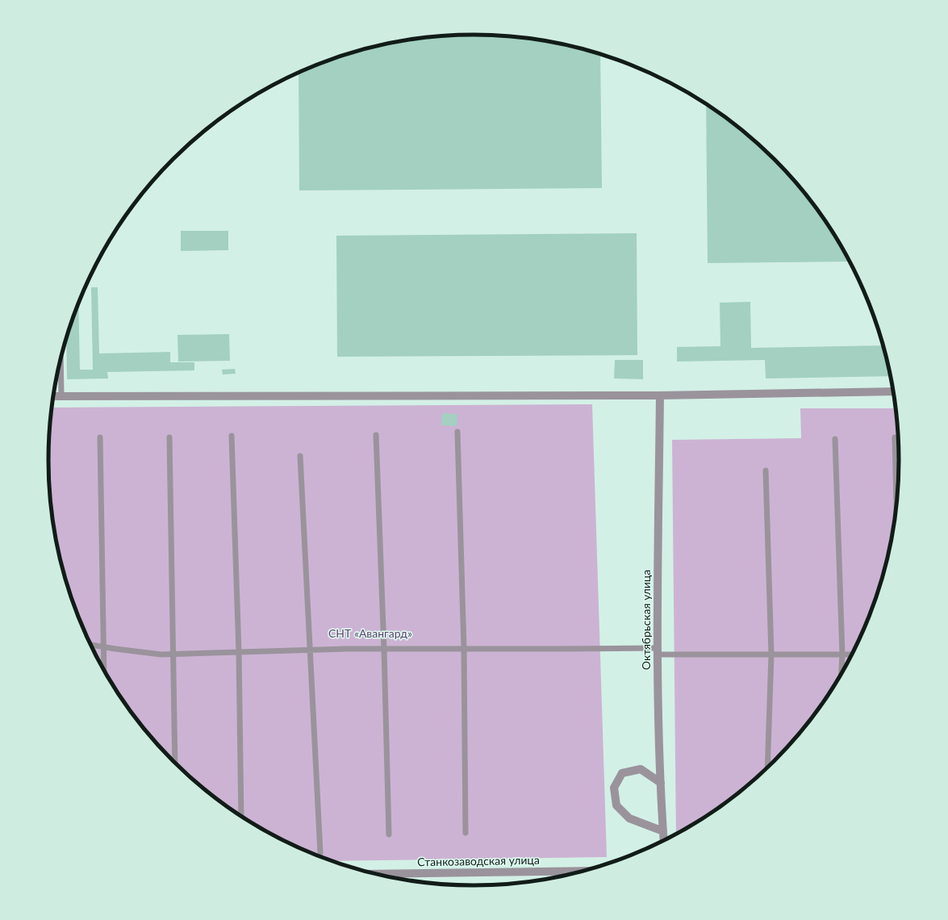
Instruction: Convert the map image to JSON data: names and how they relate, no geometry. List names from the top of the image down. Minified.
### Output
{"streets":{"street":["Октябрьская улица","Станкозаводская улица"]},"parks":["СНТ «Авангард»"]}
